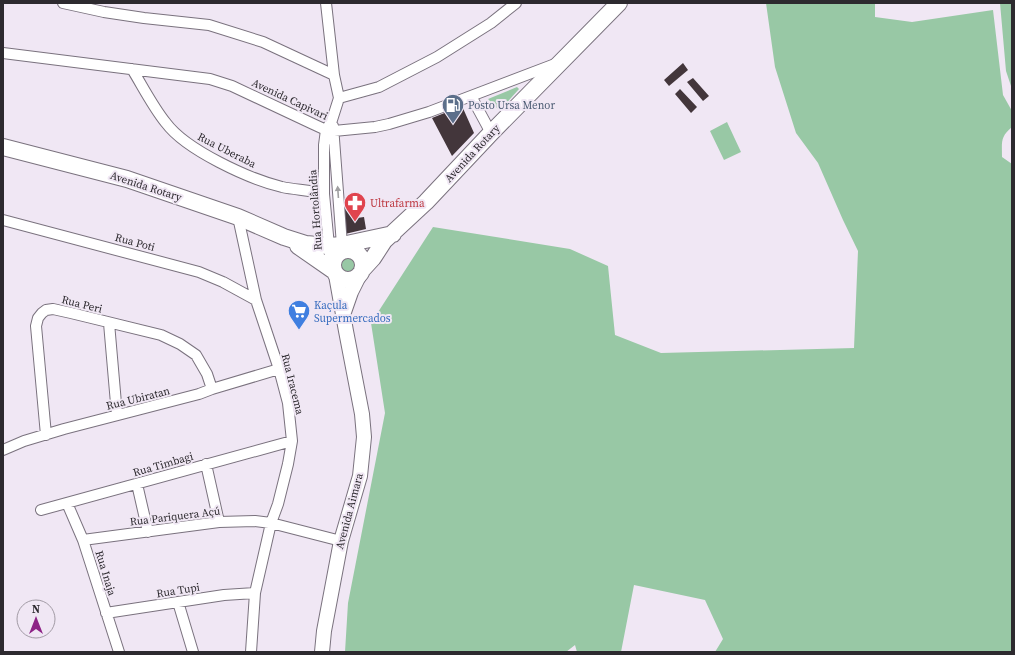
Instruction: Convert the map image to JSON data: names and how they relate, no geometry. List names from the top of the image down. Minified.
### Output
{"streets":{"main road":["Avenida Rotary","Avenida Aimara"],"street":["Avenida Capivari","Rua Uberaba","Rua Hortolândia","Rua Poti","Rua Peri","Rua Iracema","Rua Ubiratan","Rua Timbagi","Rua Pariquera Açú","Rua Inaja","Rua Tupi"]},"crossings":[["Avenida Capivari","Rua Uberaba"],["Avenida Capivari","Avenida Rotary"],["Avenida Capivari","Rua Hortolândia"],["Rua Uberaba","Rua Hortolândia"],["Avenida Rotary","Rua Hortolândia"],["Avenida Rotary","Rua Iracema"],["Avenida Rotary","Avenida Aimara"],["Rua Hortolândia","Avenida Aimara"],["Rua Poti","Rua Iracema"],["Rua Peri","Rua Ubiratan"],["Rua Iracema","Rua Ubiratan"],["Rua Iracema","Rua Timbagi"],["Rua Iracema","Rua Pariquera Açú"],["Rua Iracema","Rua Tupi"],["Rua Timbagi","Rua Inaja"],["Avenida Aimara","Rua Pariquera Açú"],["Rua Pariquera Açú","Rua Inaja"],["Rua Inaja","Rua Tupi"]],"places":{"fuel station":["Posto Ursa Menor"],"pharmacy":["Ultrafarma"],"supermarket":["Kaçula Supermercados"]},"north":"top"}
